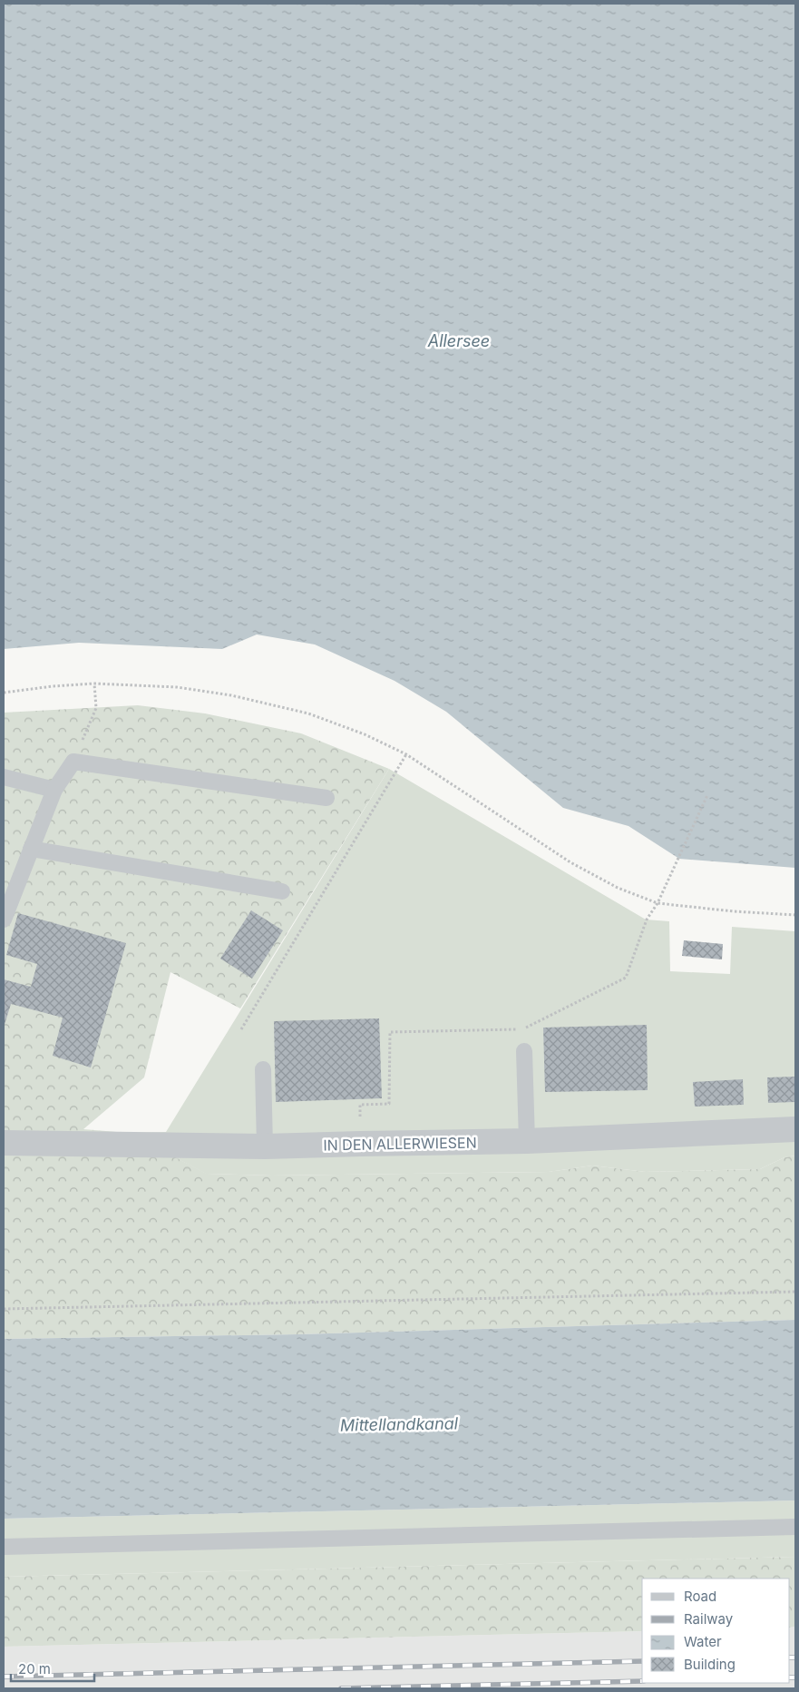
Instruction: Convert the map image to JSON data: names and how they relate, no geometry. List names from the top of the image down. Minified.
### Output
{"streets":{"street":["IN DEN ALLERWIESEN"]},"water":["Allersee","Mittellandkanal"],"legend":["Road","Railway","Water","Building"],"scale_bar":"20 m"}
